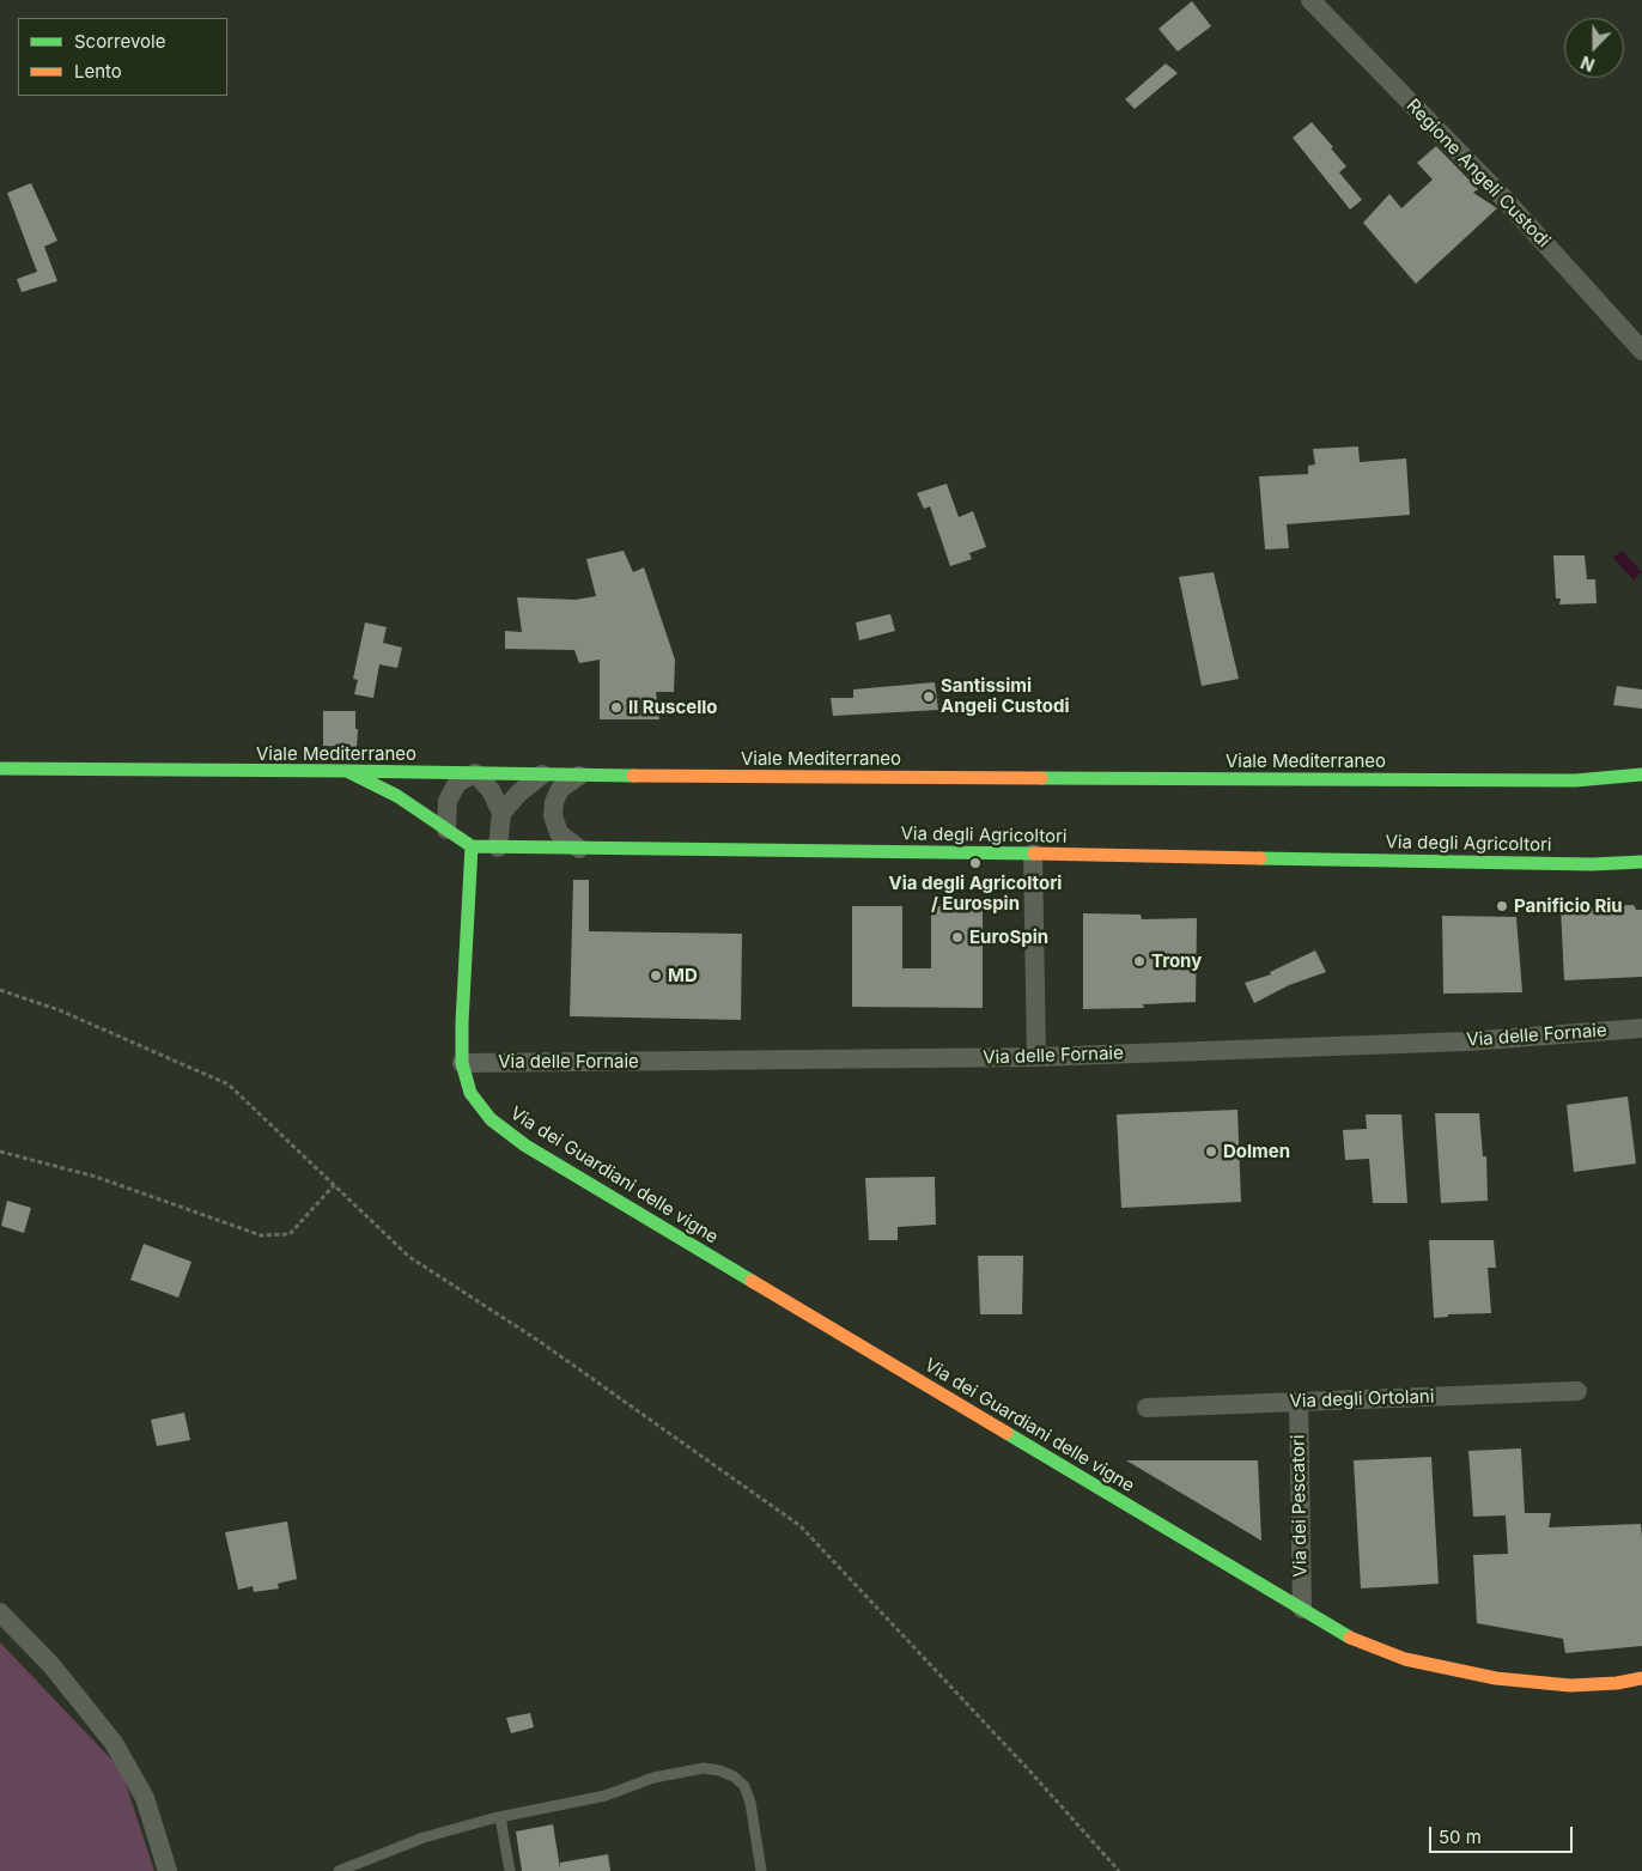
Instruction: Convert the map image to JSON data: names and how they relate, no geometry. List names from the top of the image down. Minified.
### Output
{"streets":{"street":["Regione Angeli Custodi","Viale Mediterraneo","Via degli Agricoltori","Via delle Fornaie","Via dei Guardiani delle vigne","Via degli Ortolani","Via dei Pescatori"]},"crossings":[["Viale Mediterraneo","Via degli Agricoltori"],["Viale Mediterraneo","Via dei Guardiani delle vigne"],["Via degli Agricoltori","Via dei Guardiani delle vigne"],["Via delle Fornaie","Via dei Guardiani delle vigne"],["Via dei Guardiani delle vigne","Via dei Pescatori"],["Via degli Ortolani","Via dei Pescatori"]],"places":["Santissimi Angeli Custodi","Il Ruscello","Via degli Agricoltori / Eurospin","Panificio Riu","EuroSpin","Trony","MD","Dolmen"],"legend":["Scorrevole","Lento"],"scale_bar":"50 m","north":"bottom"}
